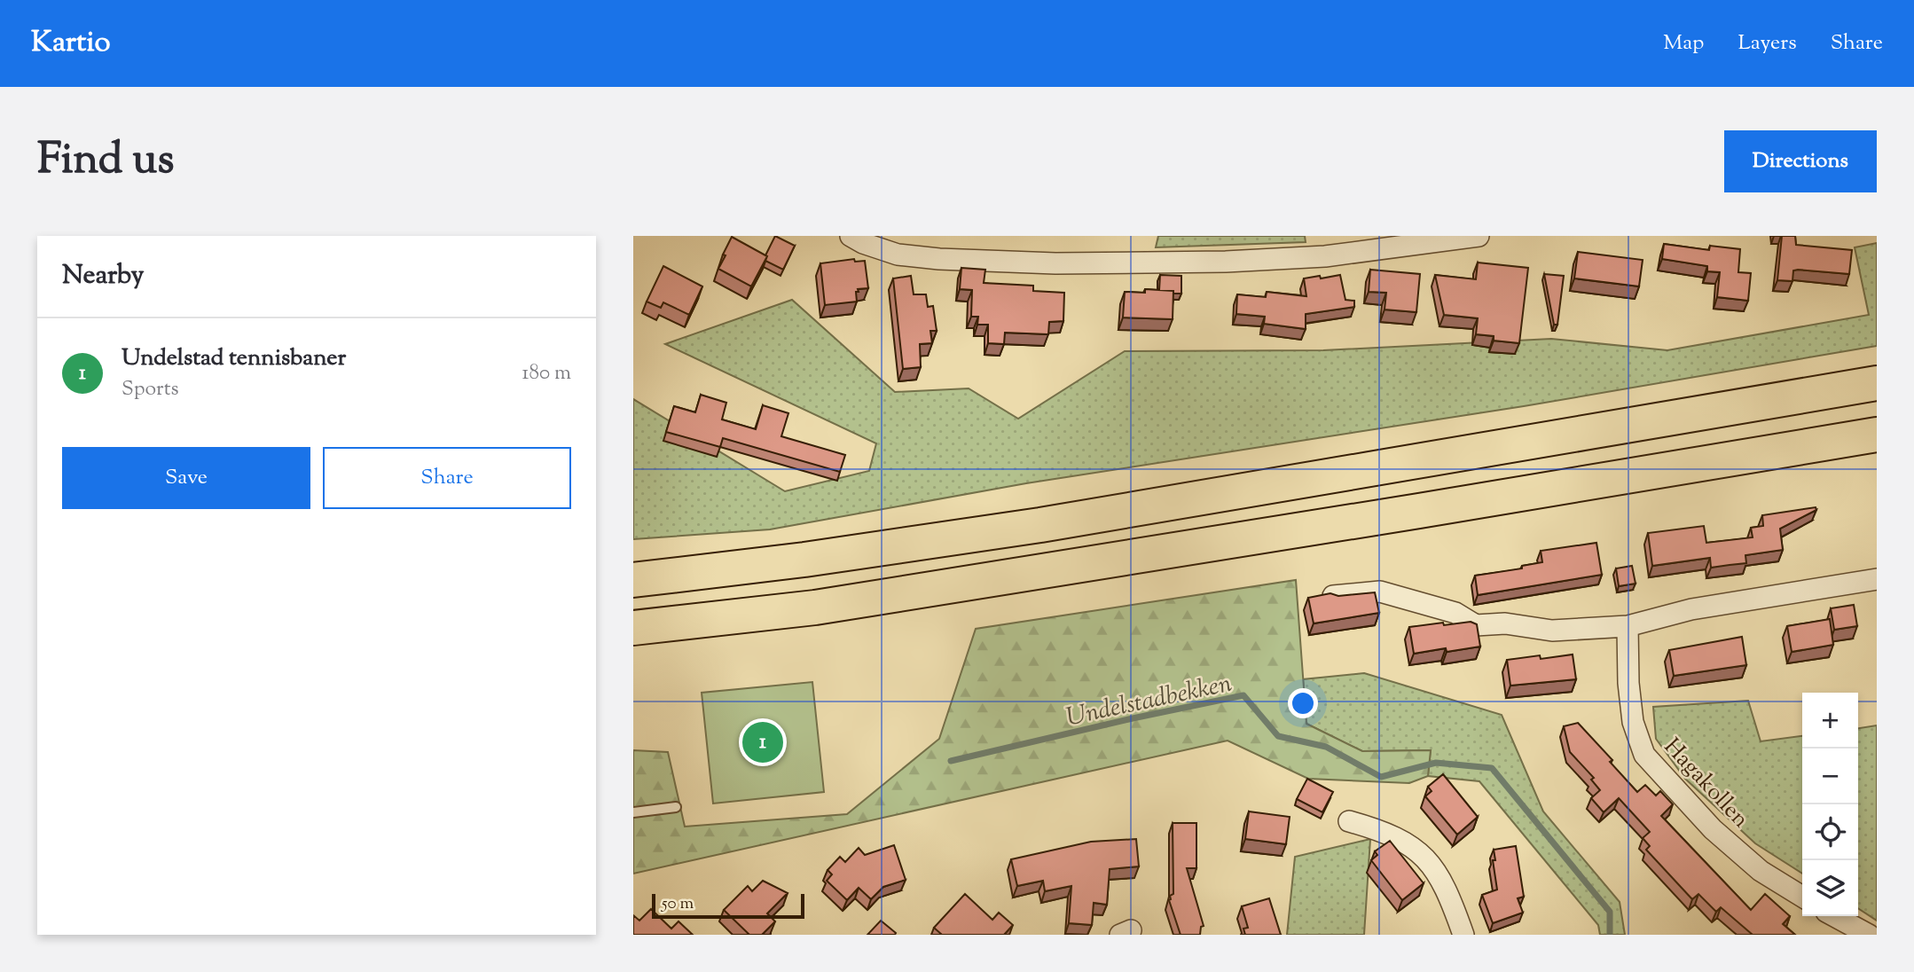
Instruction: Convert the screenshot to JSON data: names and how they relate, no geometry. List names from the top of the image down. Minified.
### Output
{"streets":{"street":["Hagakollen"]},"water":["Undelstadbekken"],"scale_bar":"50 m","page":{"header":"Kartio","nav":["Map","Layers","Share"],"title":"Find us","buttons":["Directions",["Save","Share"]],"heading":"Nearby","list":[{"mark":"1","name":"Undelstad tennisbaner","note":"Sports","value":"180 m"}],"map_buttons":["+","−"],"pins":"1","scale":"50 m"}}
